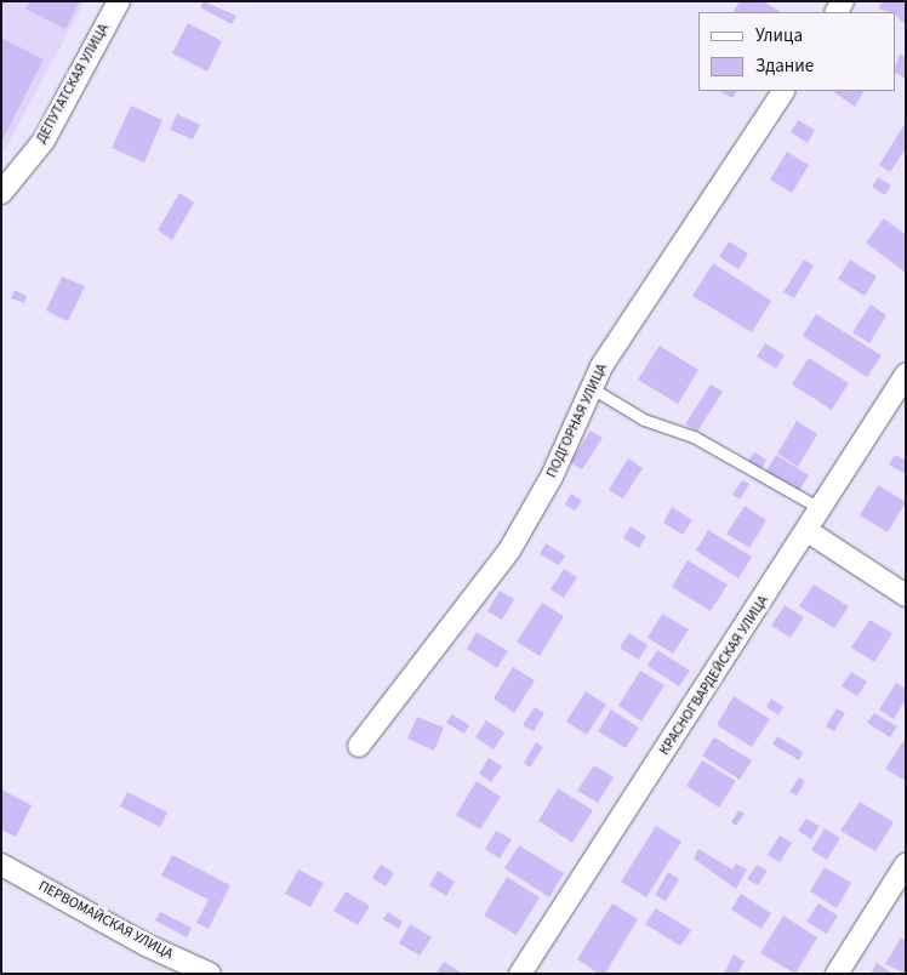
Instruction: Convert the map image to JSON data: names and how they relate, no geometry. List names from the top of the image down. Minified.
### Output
{"streets":{"street":["ДЕПУТАТСКАЯ УЛИЦА","ПОДГОРНАЯ УЛИЦА","КРАСНОГВАРДЕЙСКАЯ УЛИЦА","ПЕРВОМАЙСКАЯ УЛИЦА"]},"legend":["Улица","Здание"]}
